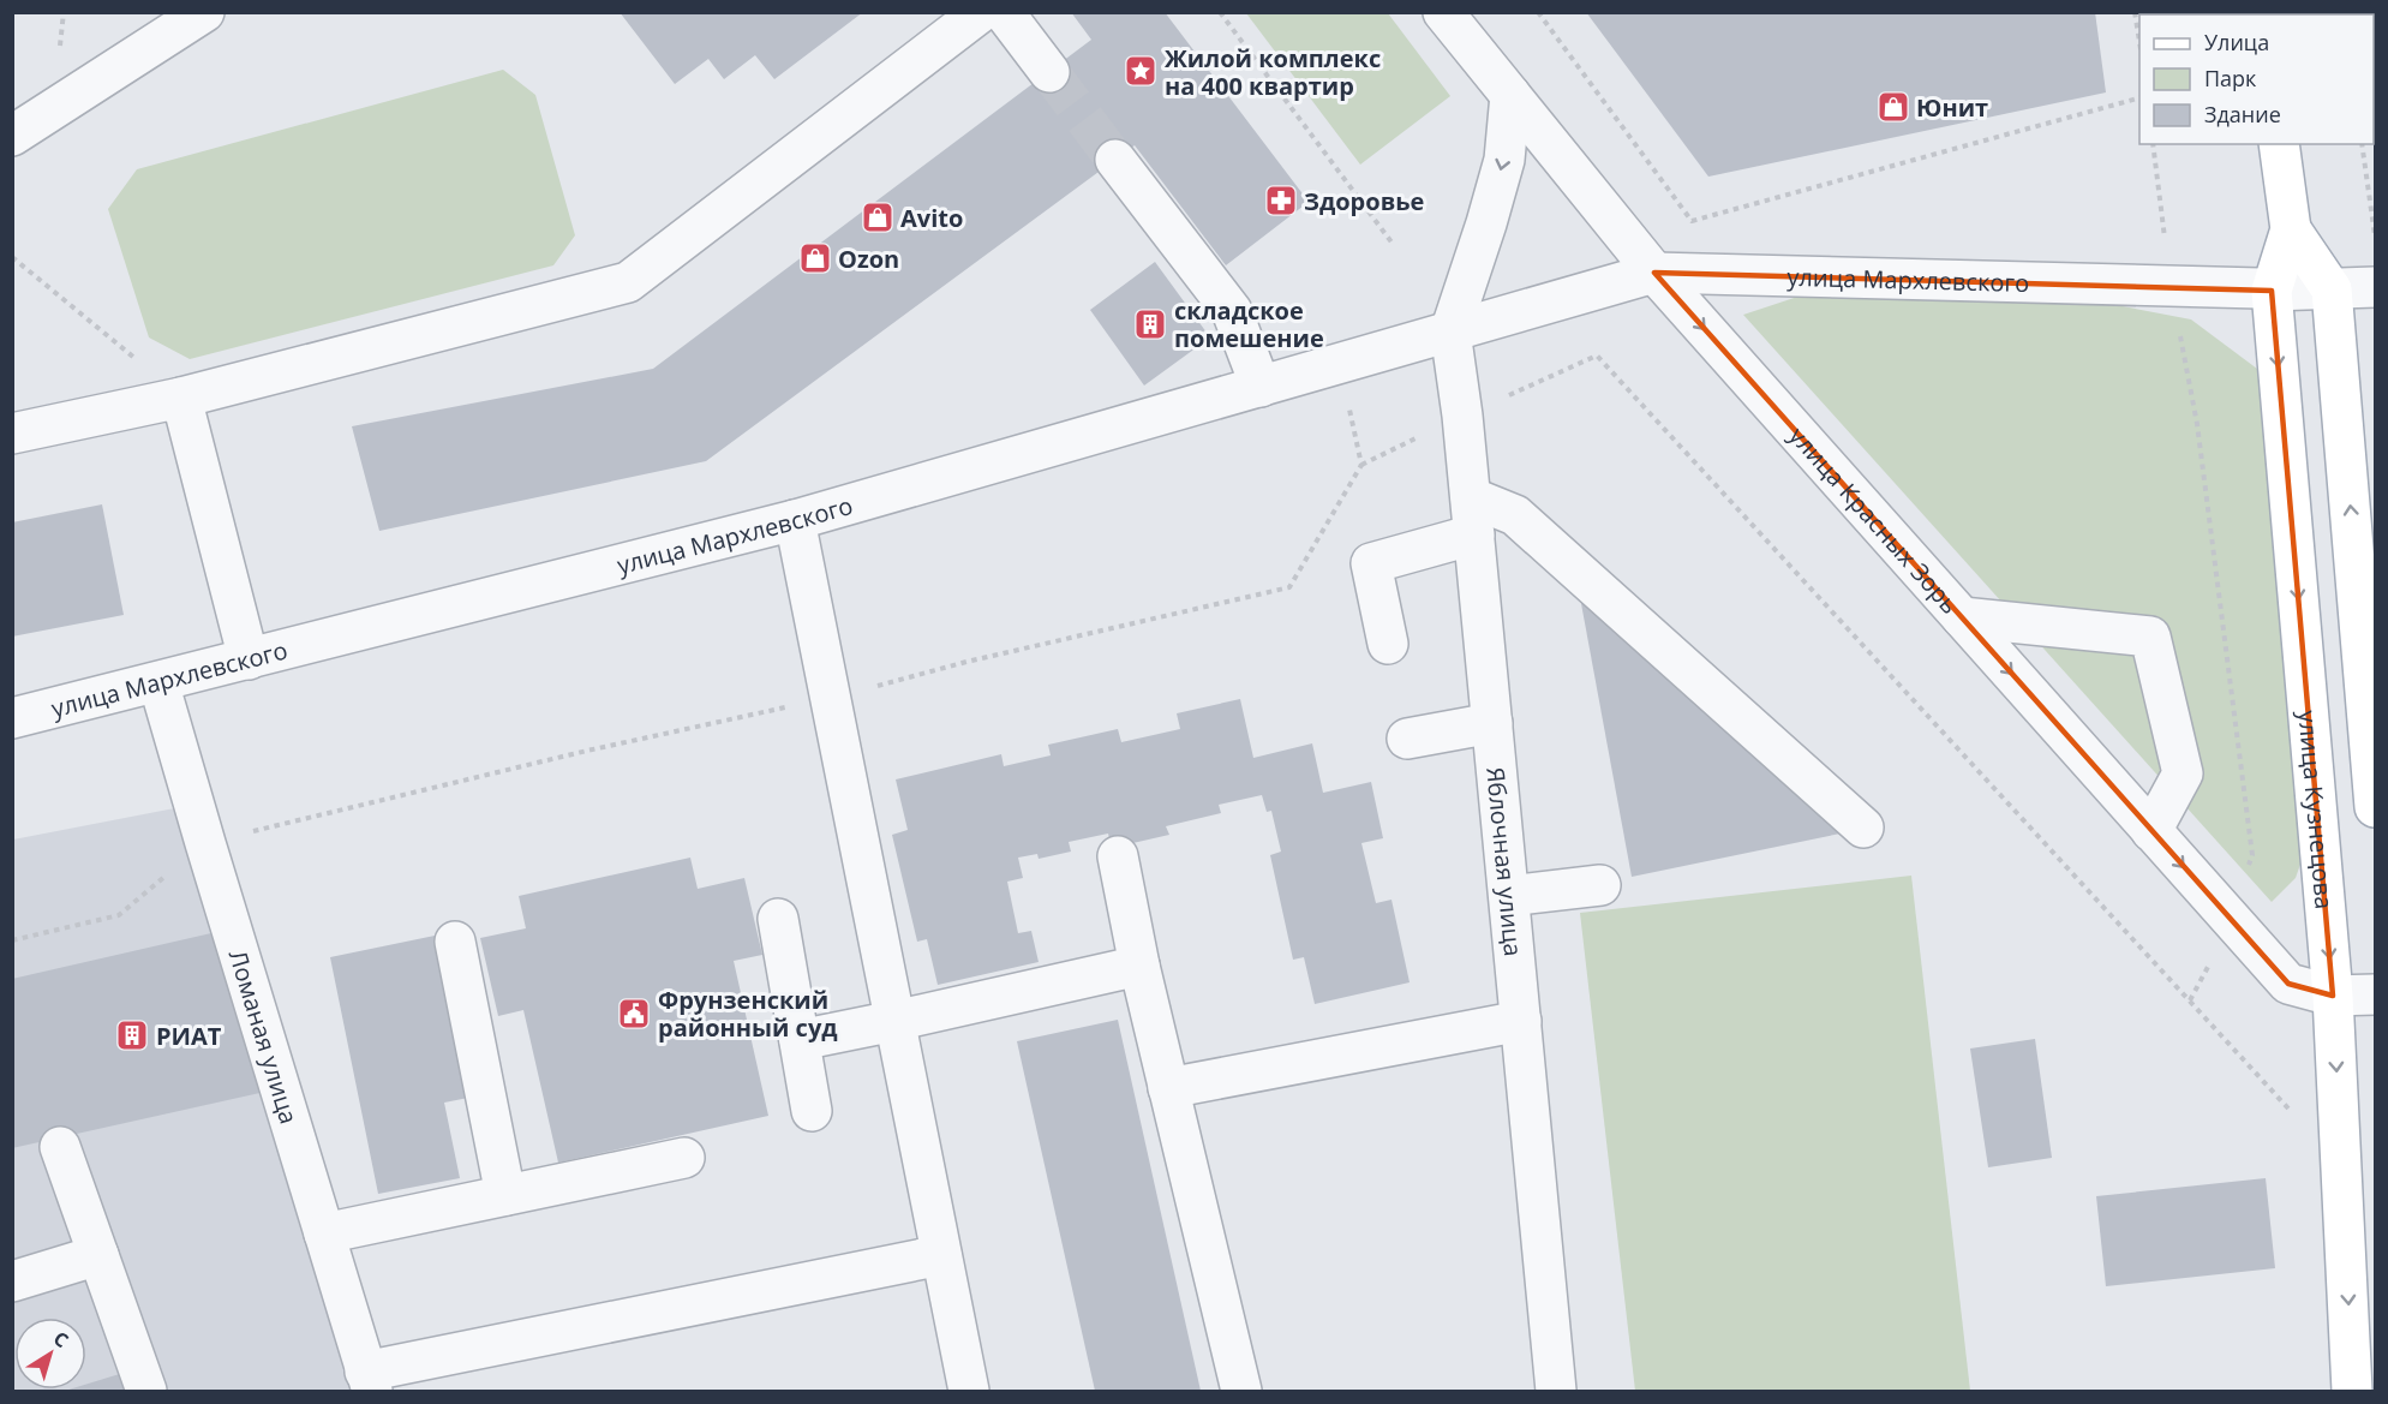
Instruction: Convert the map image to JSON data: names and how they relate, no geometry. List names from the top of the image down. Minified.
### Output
{"streets":{"main road":["улица Кузнецова"],"street":["улица Мархлевского","улица Красных Зорь","Яблочная улица","Ломаная улица"]},"crossings":[["улица Мархлевского","улица Красных Зорь"],["улица Мархлевского","улица Кузнецова"],["улица Мархлевского","Яблочная улица"],["улица Мархлевского","Ломаная улица"],["улица Красных Зорь","улица Кузнецова"]],"places":{"place":["Жилой комплекс на 400 квартир"],"shop":["Юнит","Avito","Ozon"],"pharmacy":["Здоровье"],"building":["складское помешение","РИАТ"],"public building":["Фрунзенский районный суд"]},"legend":["Улица","Парк","Здание"],"north":"top right"}
